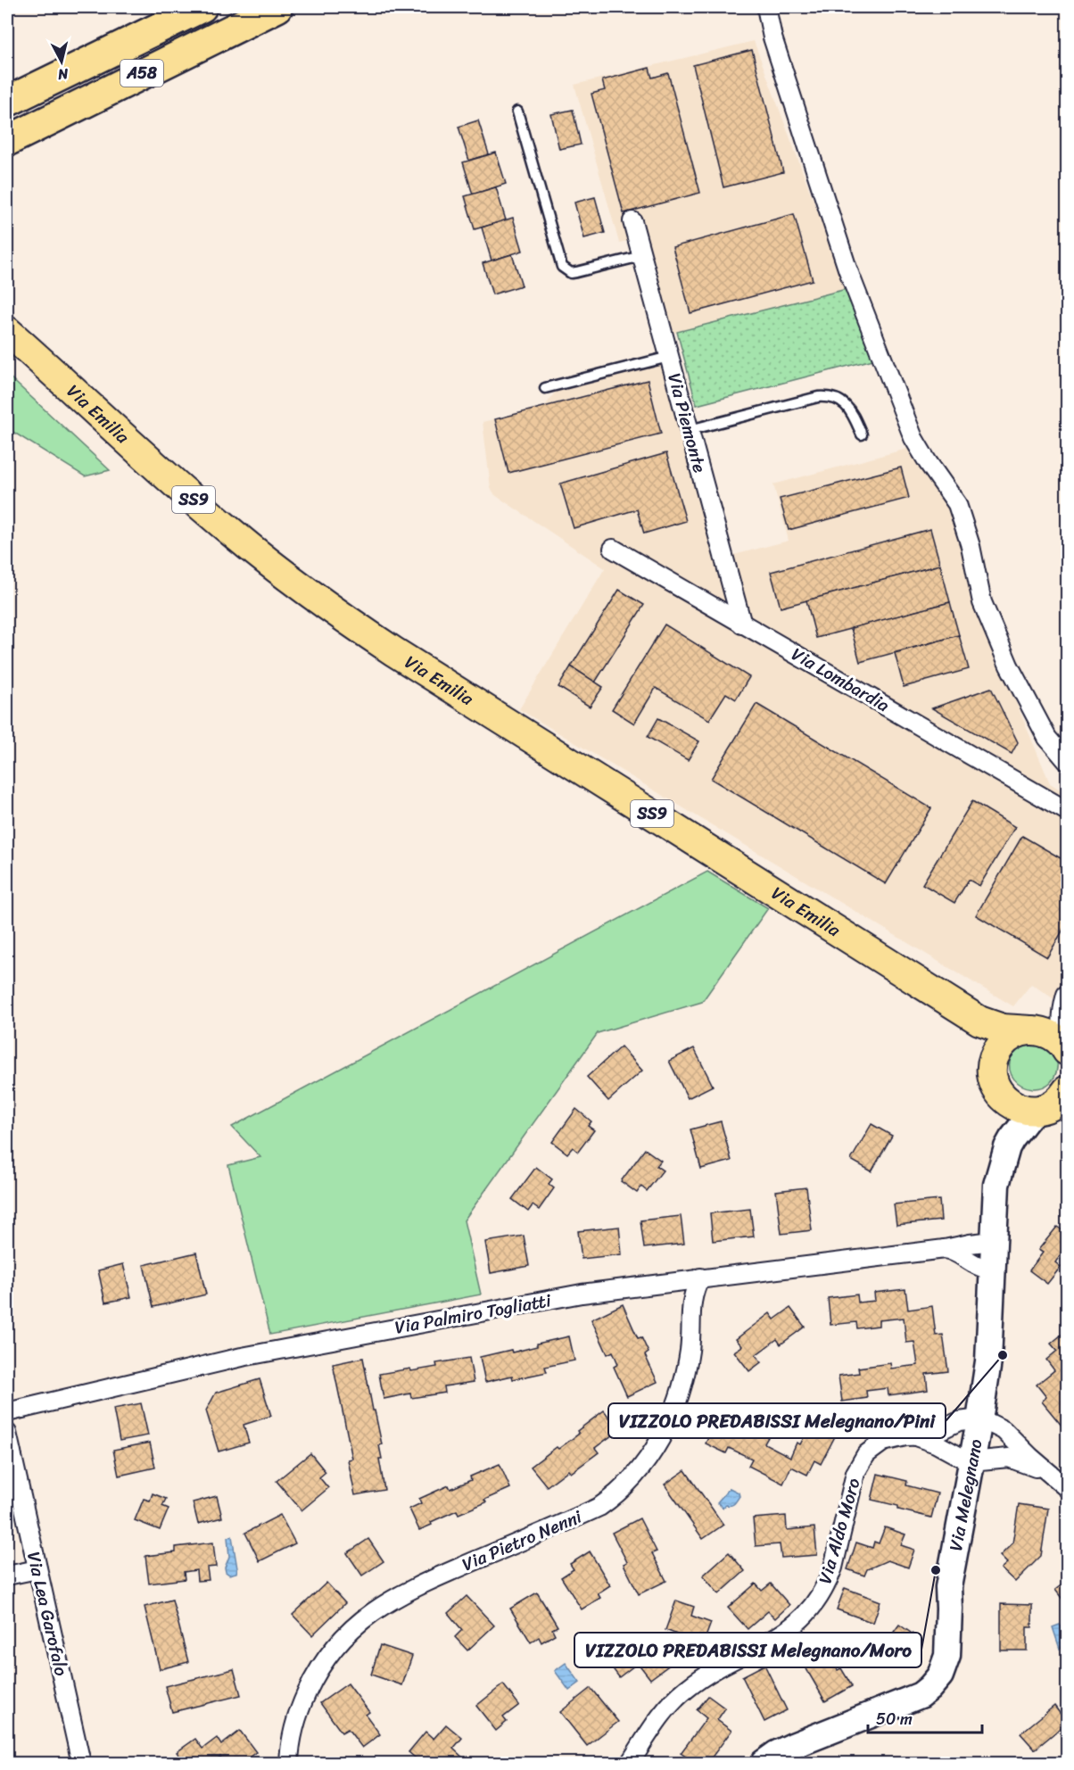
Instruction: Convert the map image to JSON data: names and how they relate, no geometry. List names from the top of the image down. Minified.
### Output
{"streets":{"highway":["A58"],"main road":["Via Emilia","SS9"],"street":["Via Piemonte","Via Lombardia","Via Palmiro Togliatti","Via Melegnano","Via Aldo Moro","Via Pietro Nenni","Via Lea Garofalo"]},"crossings":[["Via Emilia","Via Melegnano"],["Via Piemonte","Via Lombardia"],["Via Palmiro Togliatti","Via Melegnano"],["Via Palmiro Togliatti","Via Pietro Nenni"],["Via Melegnano","Via Aldo Moro"]],"places":["VIZZOLO PREDABISSI Melegnano/Pini","VIZZOLO PREDABISSI Melegnano/Moro"],"scale_bar":"50 m","north":"bottom"}
